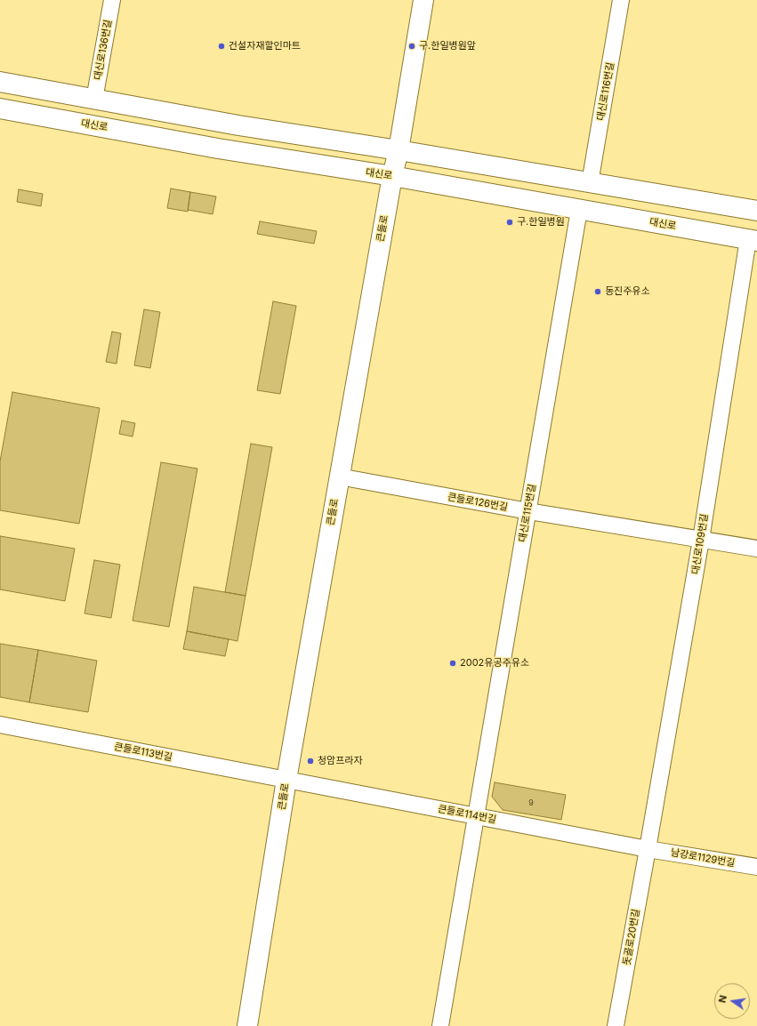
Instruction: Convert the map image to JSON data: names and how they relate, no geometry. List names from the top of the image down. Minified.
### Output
{"streets":{"street":["대신로136번길","대신로116번길","대신로","큰들로","큰들로126번길","대신로115번길","대신로109번길","큰들로113번길","큰들로114번길","남강로1129번길","돗골로20번길"]},"crossings":[["대신로","큰들로"],["대신로","대신로115번길"],["대신로","대신로109번길"],["큰들로","큰들로126번길"],["큰들로","큰들로113번길"],["큰들로","큰들로114번길"],["큰들로126번길","대신로115번길"],["큰들로126번길","대신로109번길"],["대신로115번길","큰들로114번길"],["대신로109번길","큰들로114번길"],["대신로109번길","남강로1129번길"],["대신로109번길","돗골로20번길"],["큰들로113번길","큰들로114번길"],["큰들로114번길","남강로1129번길"],["큰들로114번길","돗골로20번길"],["남강로1129번길","돗골로20번길"]],"places":["건설자재할인마트","구.한일병원앞","구.한일병원","동진주유소","2002유공주유소","청암프라자"],"house_numbers":["9"],"north":"left"}
